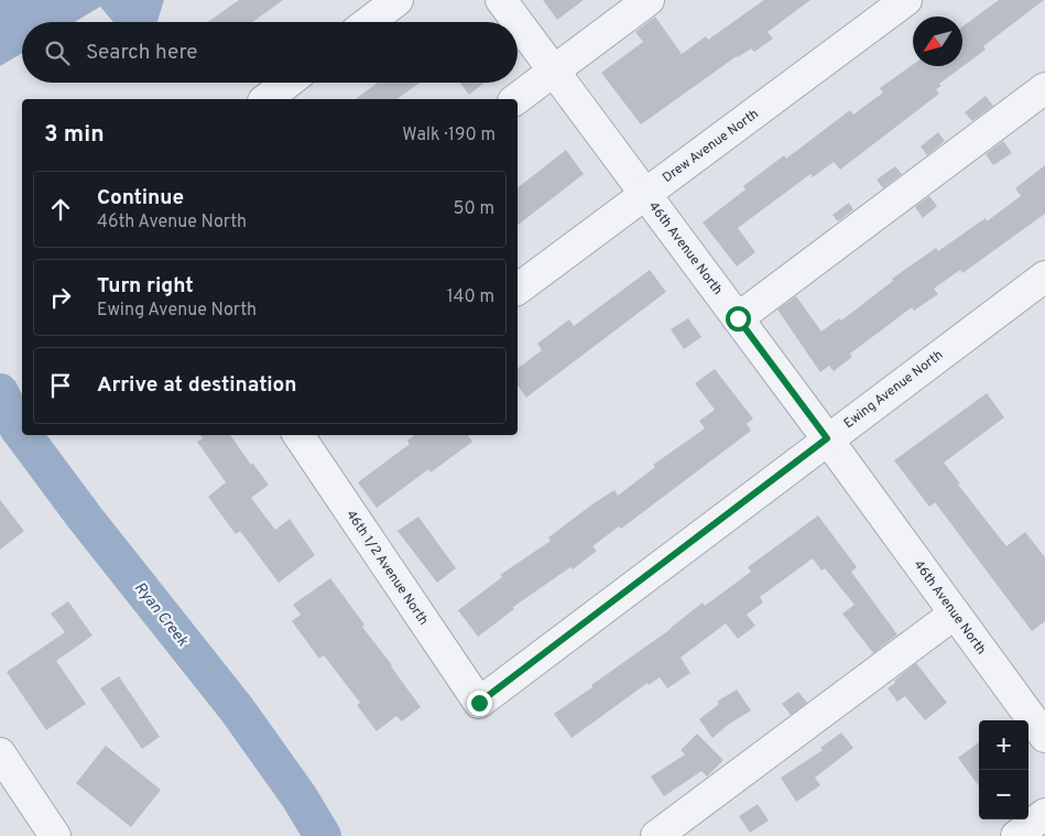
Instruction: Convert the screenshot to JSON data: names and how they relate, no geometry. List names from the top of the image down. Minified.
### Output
{"streets":{"street":["Drew Avenue North","46th Avenue North","Ewing Avenue North","46th 1/2 Avenue North"]},"crossings":[["Drew Avenue North","46th Avenue North"],["46th Avenue North","Ewing Avenue North"],["Ewing Avenue North","46th 1/2 Avenue North"]],"water":["Ryan Creek"],"north":"bottom left","page":{"search":"Search here","heading":["3 min","Walk · 190 m"],"list":[["Continue","46th Avenue North","50 m"],["Turn right","Ewing Avenue North","140 m"],"Arrive at destination"],"map_buttons":["+","−"]}}
